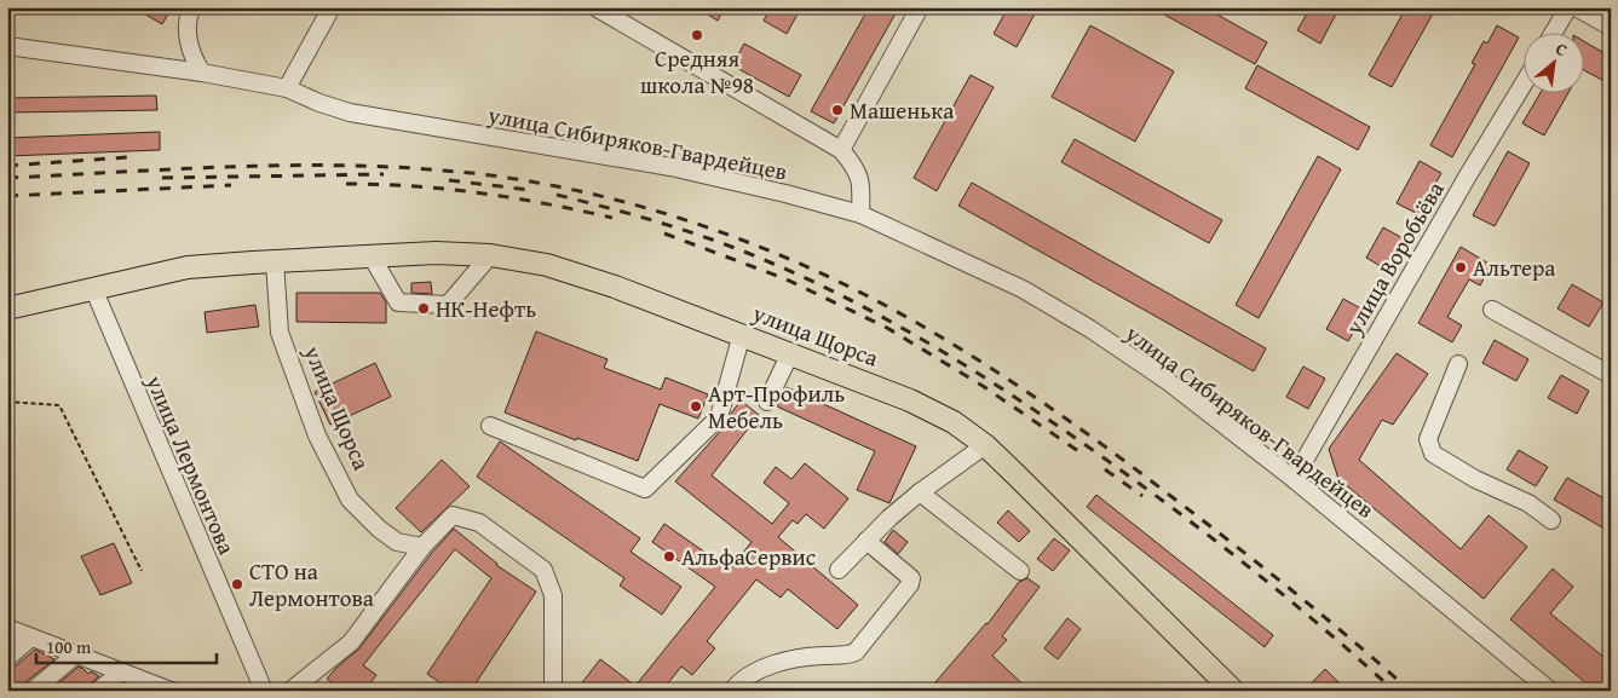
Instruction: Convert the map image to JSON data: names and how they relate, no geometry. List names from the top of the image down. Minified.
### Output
{"streets":{"main road":["улица Щорса"],"street":["улица Сибиряков-Гвардейцев","улица Воробьёва","улица Лермонтова"]},"crossings":[["улица Сибиряков-Гвардейцев","улица Воробьёва"],["улица Щорса","улица Лермонтова"]],"places":["Средняя школа №98","Машенька","Альтера","НК-Нефть","Арт-Профиль Мебель","АльфаСервис","СТО на Лермонтова"],"scale_bar":"100 m","north":"top right"}
